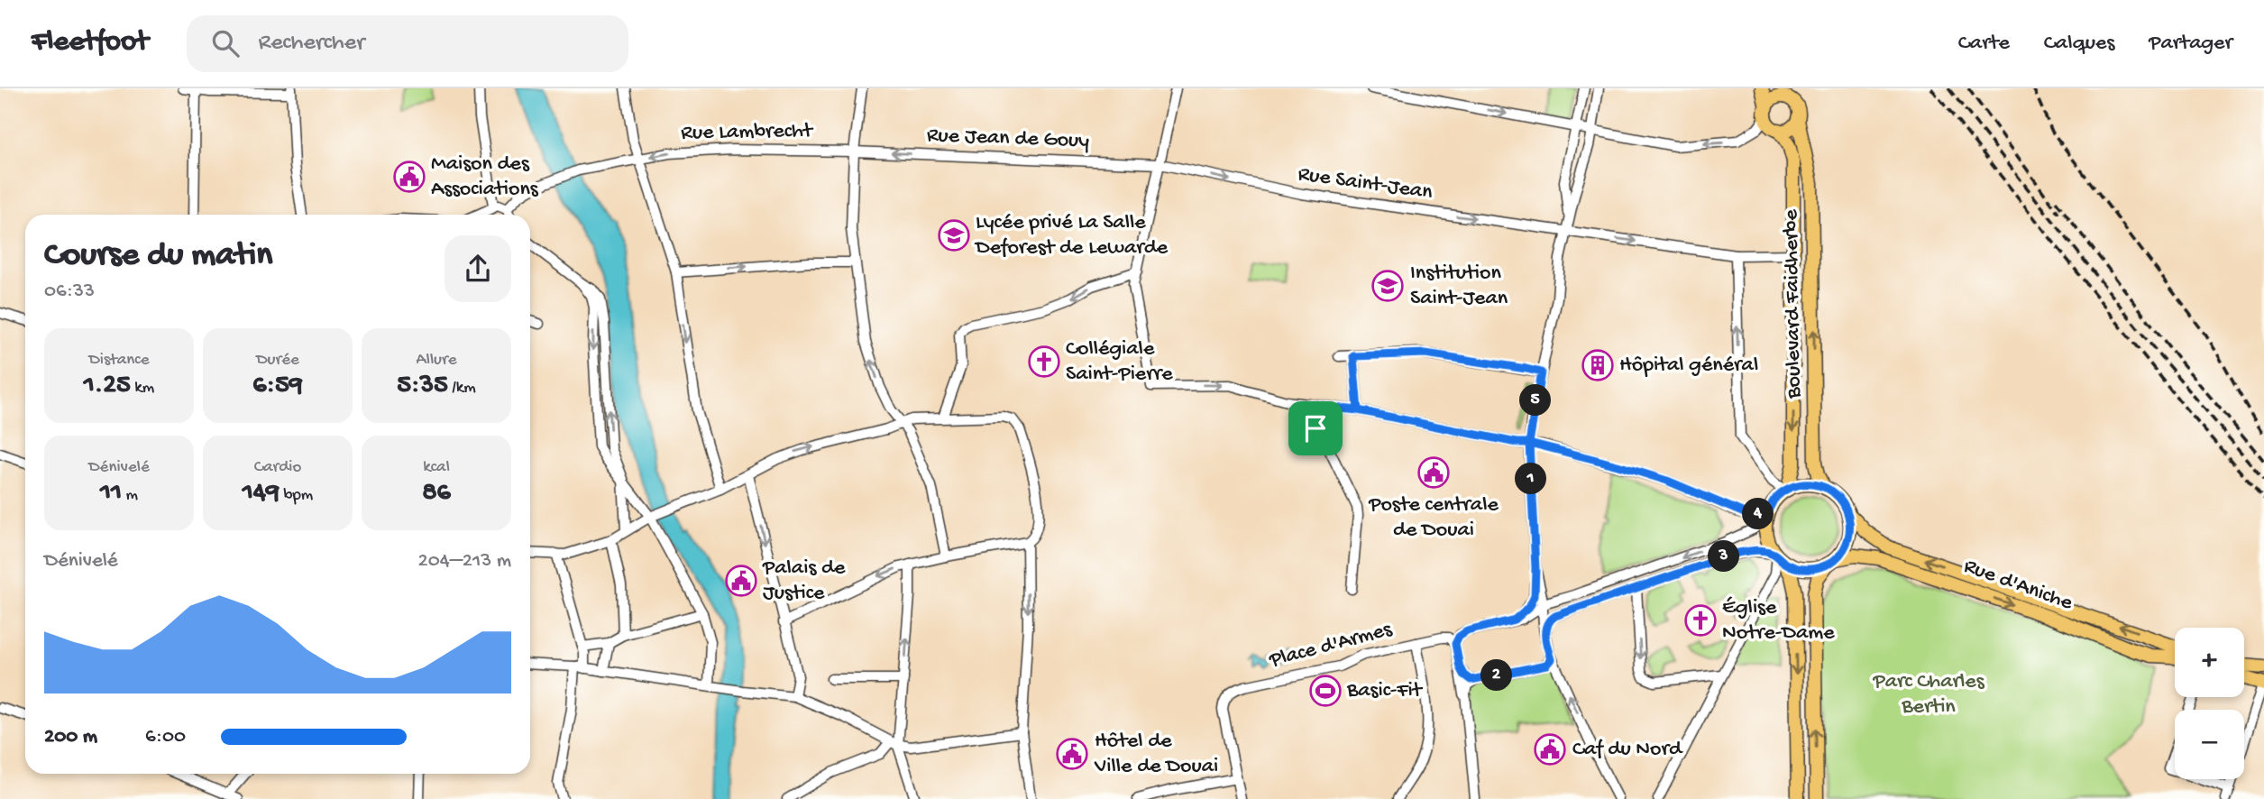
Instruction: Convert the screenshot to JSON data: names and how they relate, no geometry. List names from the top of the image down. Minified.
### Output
{"streets":{"main road":["Boulevard Faidherbe","Rue d'Aniche"],"street":["Rue Lambrecht","Rue Jean de Gouy","Rue Saint-Jean","Place d'Armes"]},"crossings":[["Rue Lambrecht","Rue Jean de Gouy"],["Rue Jean de Gouy","Rue Saint-Jean"],["Rue Saint-Jean","Boulevard Faidherbe"],["Boulevard Faidherbe","Rue d'Aniche"]],"one_way":["Rue Lambrecht","Rue Jean de Gouy","Rue Saint-Jean"],"parks":["Parc Charles Bertin"],"places":{"public building":["Maison des Associations","Poste centrale de Douai","Palais de Justice","Caf du Nord","Hôtel de Ville de Douai"],"school or university":["Lycée privé La Salle Deforest de Lewarde","Institution Saint-Jean"],"church":["Collégiale Saint-Pierre","Église Notre-Dame"],"building":["Hôpital général"],"sports":["Basic-Fit"]},"page":{"header":"Fleetfoot","search":"Rechercher","nav":["Carte","Calques","Partager"],"heading":["Course du matin","06:33"],"stats":[["Distance","1.25 km"],["Durée","6:59"],["Allure","5:35 /km"],["Dénivelé","11 m"],["Cardio","149 bpm"],["kcal","86"]],"pins":["5","1","4","3","2"],"chart":["Dénivelé","204–213 m"],"map_buttons":["+","−"],"list":[{"name":"200 m","note":"6:00"}]}}
